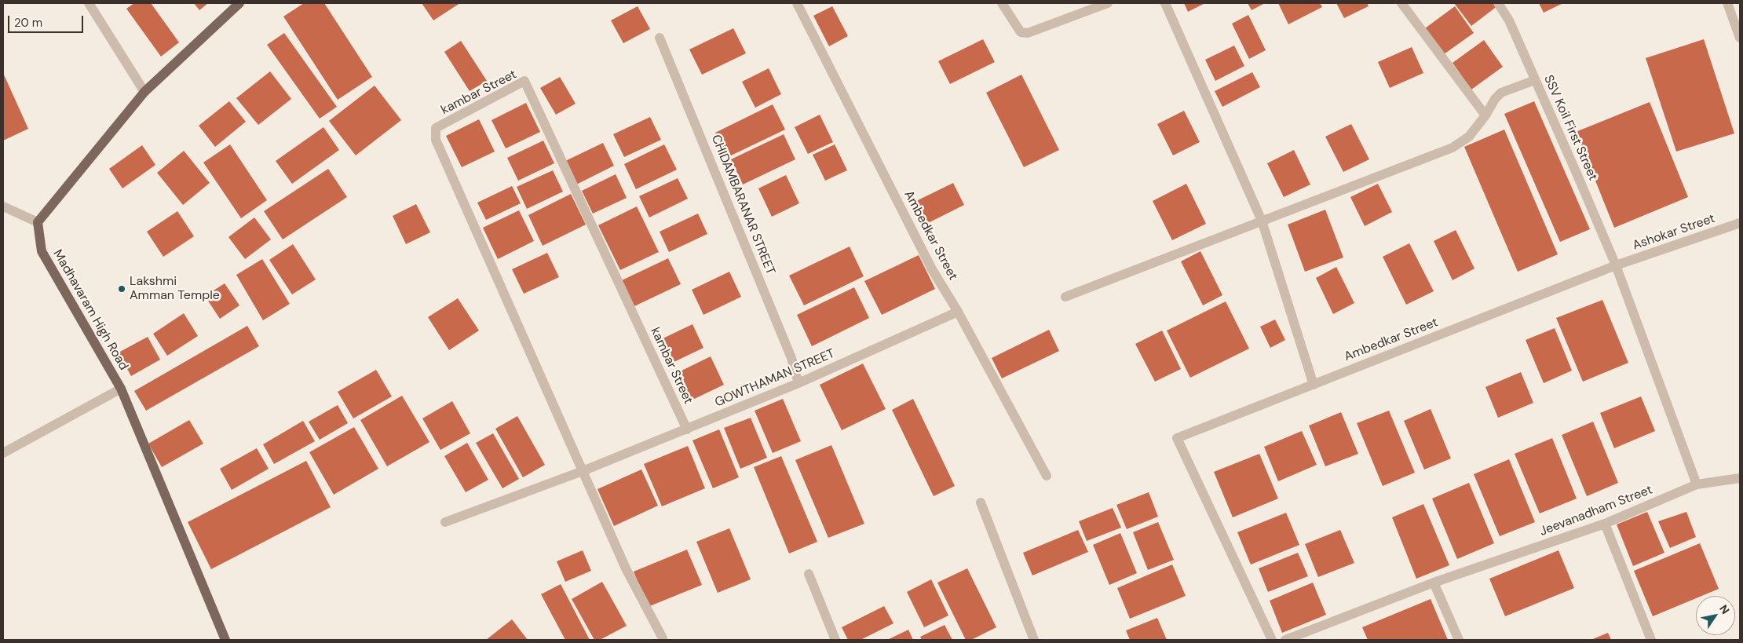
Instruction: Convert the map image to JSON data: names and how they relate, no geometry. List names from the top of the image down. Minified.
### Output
{"streets":{"main road":["Madhavaram High Road"],"street":["kambar Street","SSV Koil First Street","CHIDAMBARANAR STREET","Ashokar Street","Ambedkar Street","GOWTHAMAN STREET","Jeevanadham Street"]},"crossings":[["kambar Street","GOWTHAMAN STREET"],["SSV Koil First Street","Ashokar Street"],["SSV Koil First Street","Ambedkar Street"],["CHIDAMBARANAR STREET","GOWTHAMAN STREET"],["Ashokar Street","Ambedkar Street"],["Ambedkar Street","GOWTHAMAN STREET"]],"places":["Lakshmi Amman Temple"],"scale_bar":"20 m","north":"top right"}
